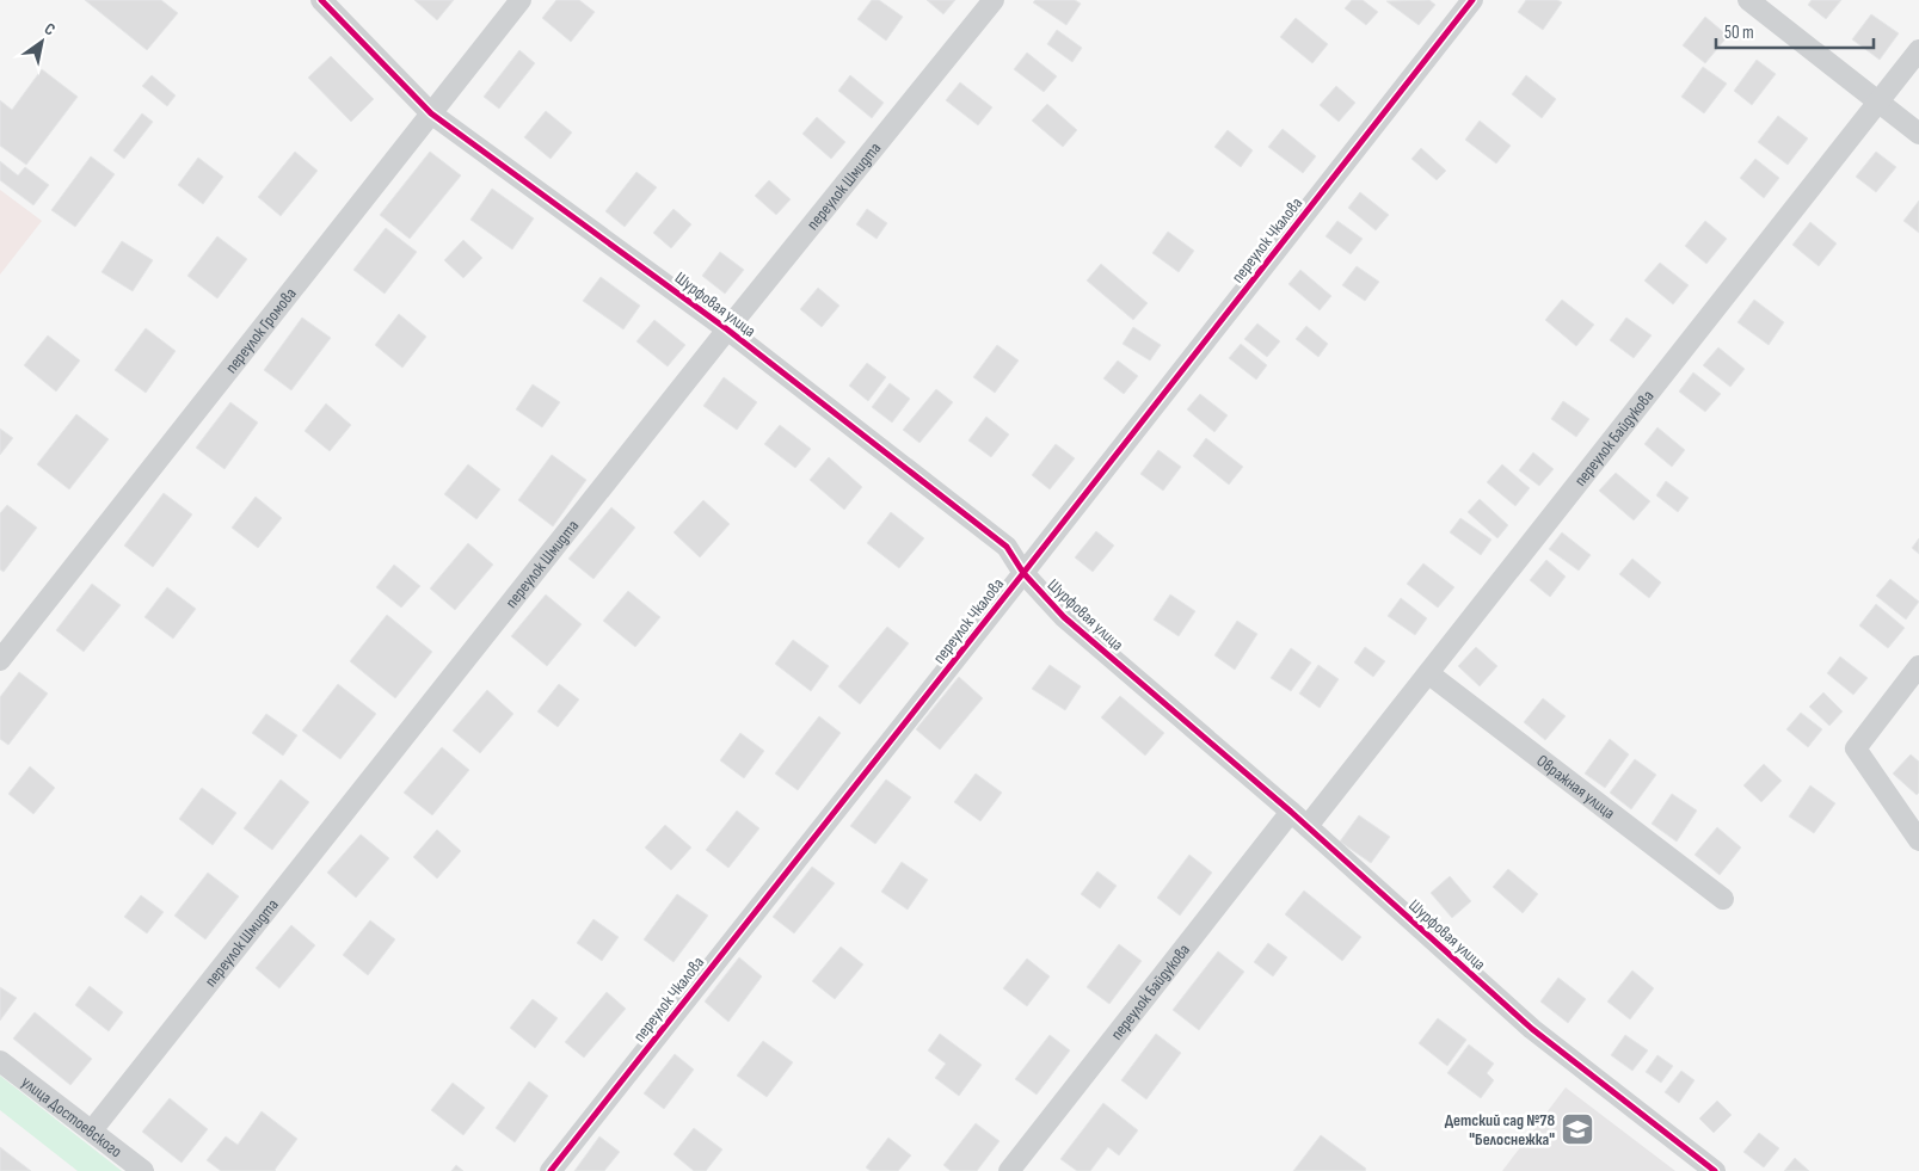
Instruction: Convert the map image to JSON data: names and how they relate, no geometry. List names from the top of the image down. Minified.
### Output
{"streets":{"street":["переулок Шмидта","переулок Чкалова","Шурфовая улица","переулок Громова","переулок Байдукова","Овражная улица","улица Достоевского"]},"crossings":[["переулок Шмидта","Шурфовая улица"],["переулок Шмидта","улица Достоевского"],["переулок Чкалова","Шурфовая улица"],["Шурфовая улица","переулок Громова"],["Шурфовая улица","переулок Байдукова"],["переулок Байдукова","Овражная улица"]],"places":{"school or university":["Детский сад №78 \"Белоснежка\""]},"scale_bar":"50 m","north":"top right"}
